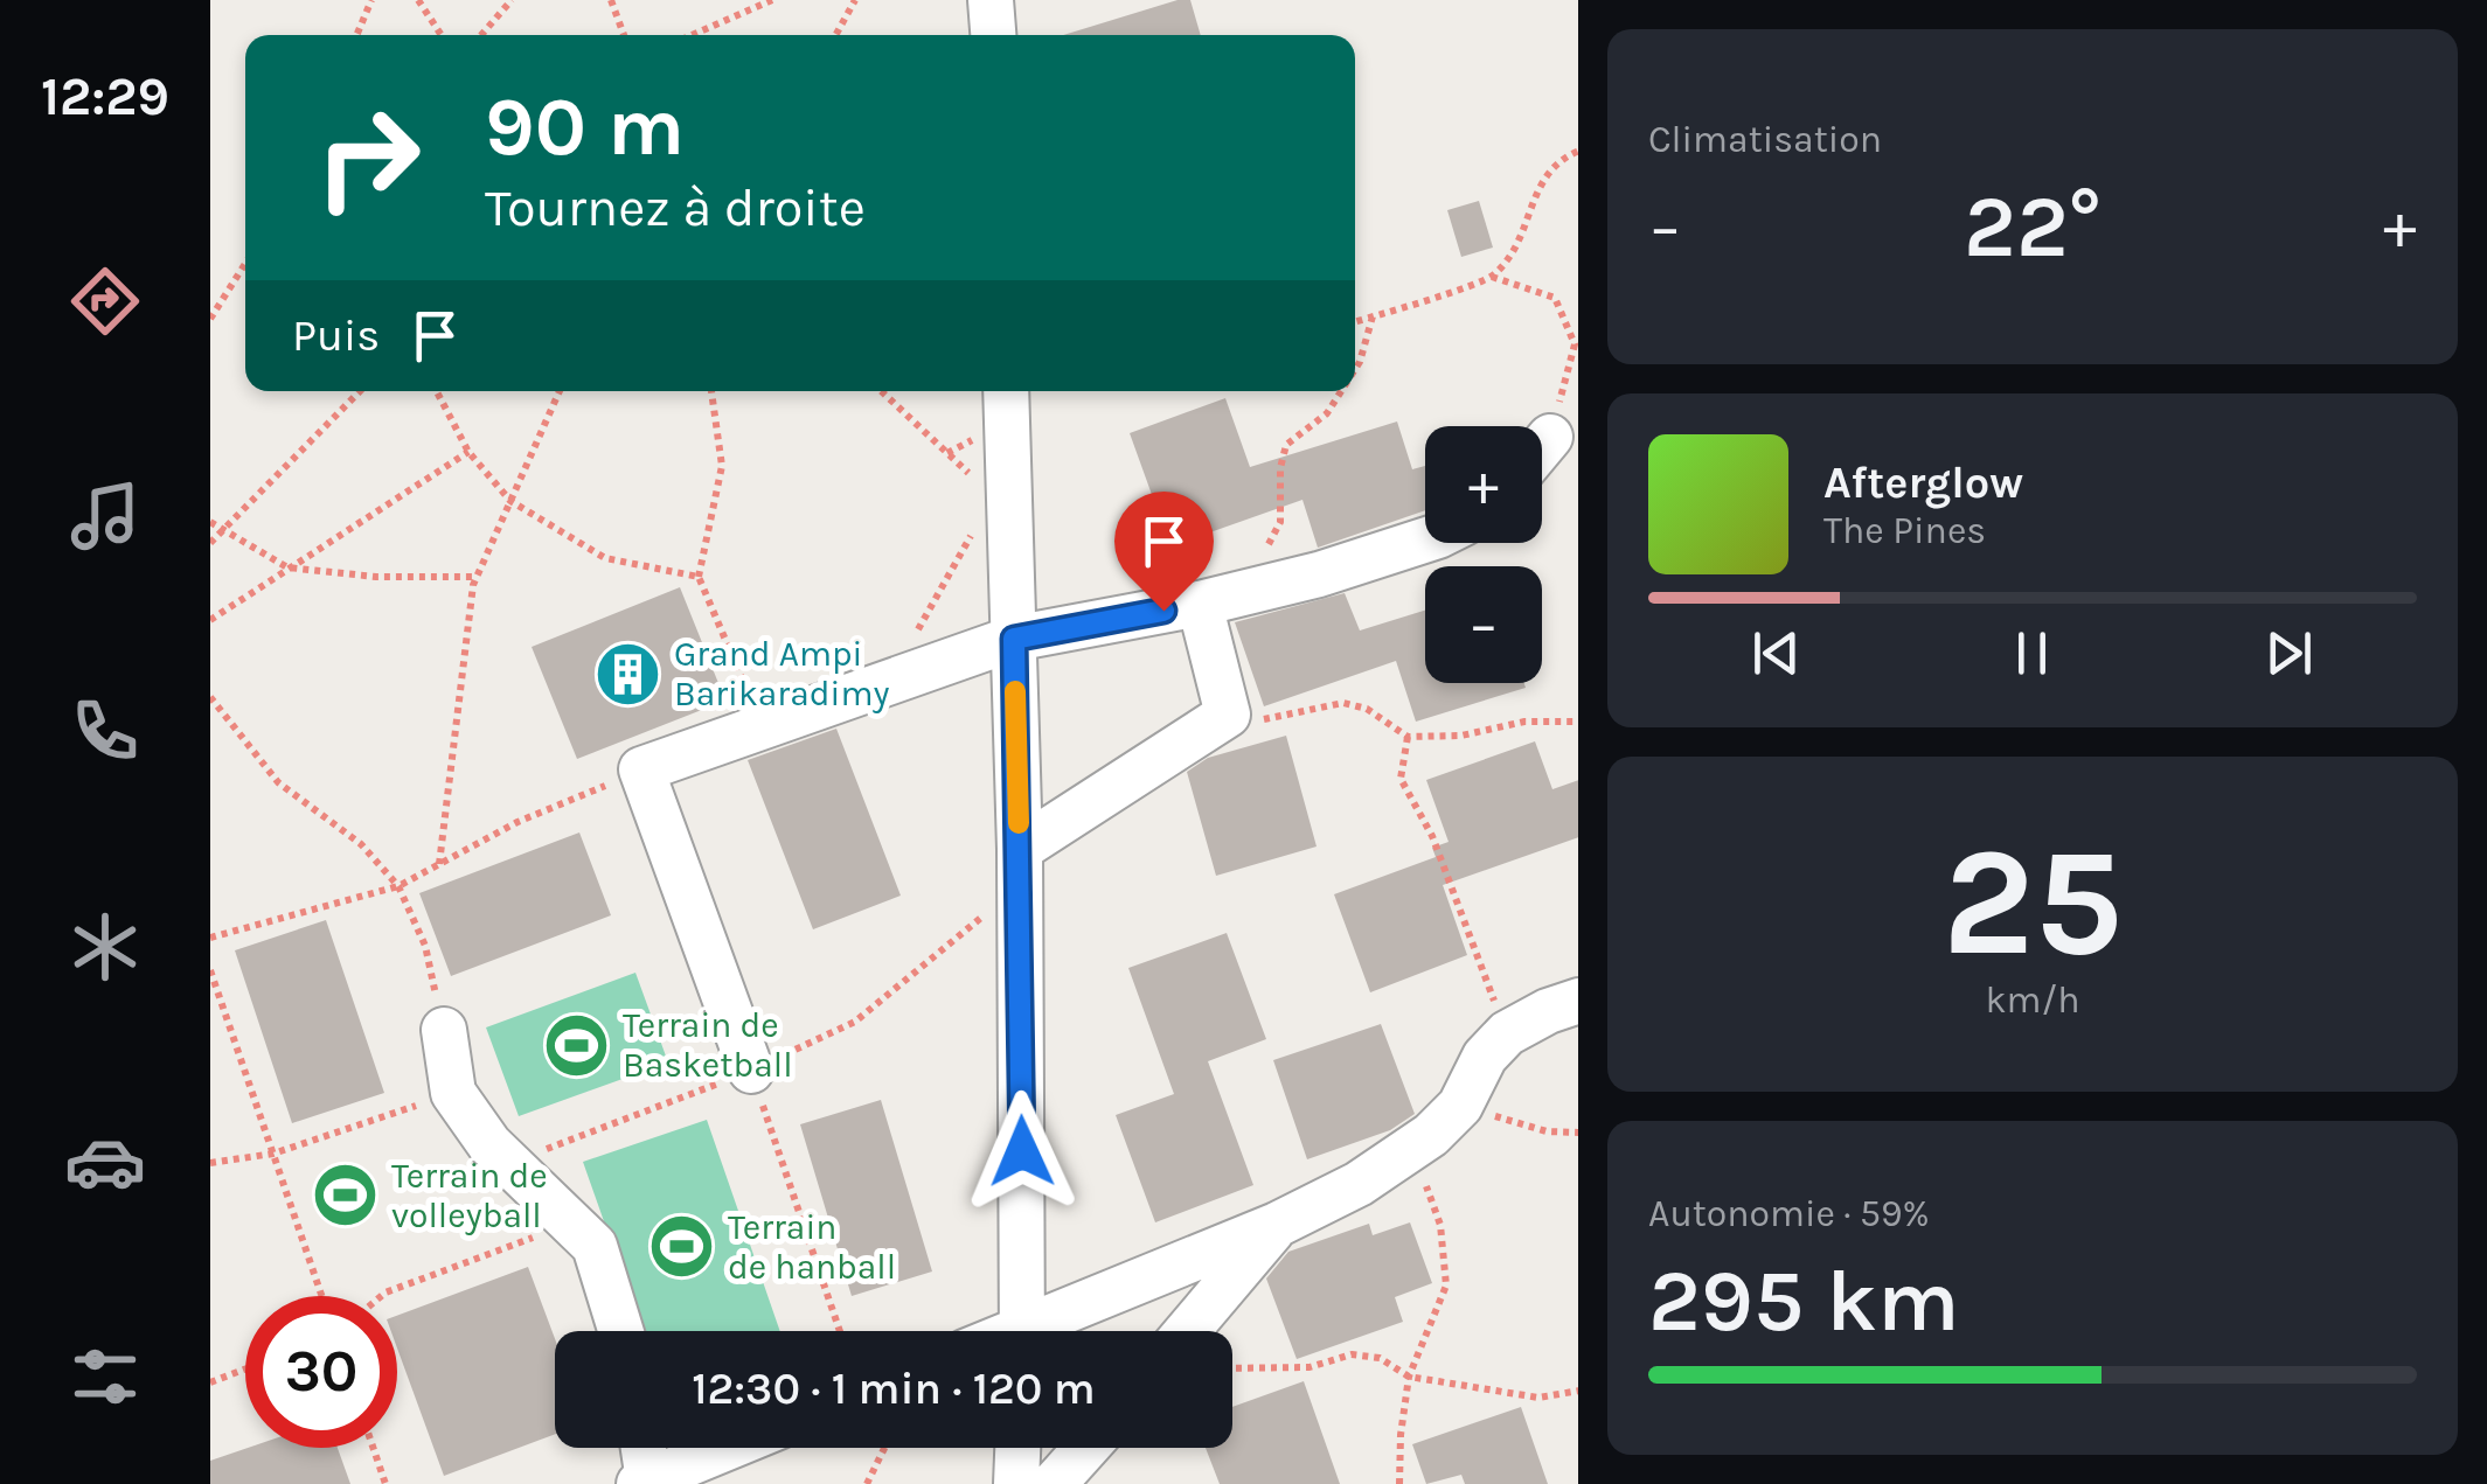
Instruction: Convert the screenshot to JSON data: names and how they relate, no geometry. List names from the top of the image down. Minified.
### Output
{"places":{"building":["Grand Ampi Barikaradimy"],"sports":["Terrain de Basketball","Terrain de volleyball","Terrain de hanball"]},"page":{"tabs":"12:29","tile":["Climatisation",["25","km/h"],["Autonomie · 59%","295 km"]],"turn":["90 m","Tournez à droite"],"heat":["−","22°","+"],"then":"Puis","map_buttons":["+","−"],"song":["Afterglow","The Pines"],"limit":"30","trip":"12:30 · 1 min · 120 m"}}
